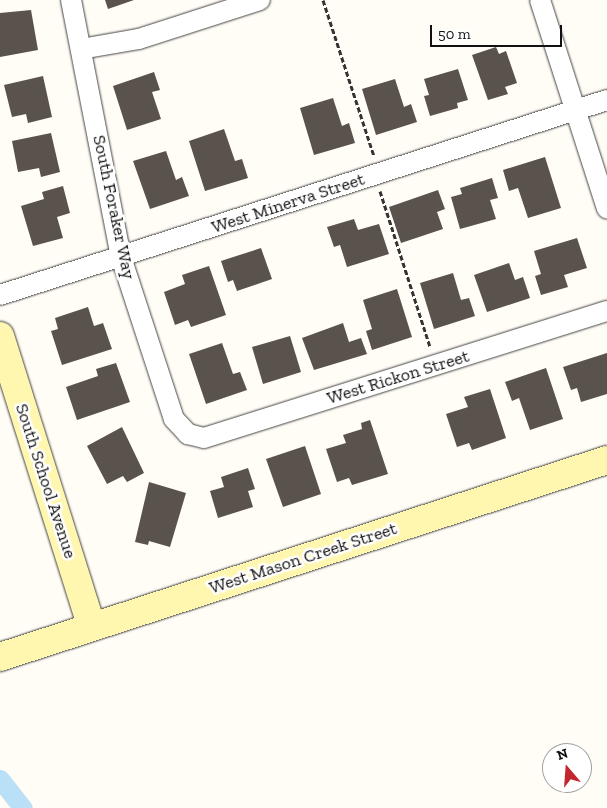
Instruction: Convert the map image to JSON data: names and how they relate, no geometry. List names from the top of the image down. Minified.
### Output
{"streets":{"street":["West Minerva Street","South Foraker Way","West Rickon Street","South School Avenue","West Mason Creek Street"]},"crossings":[["West Minerva Street","South Foraker Way"],["South Foraker Way","West Rickon Street"],["South School Avenue","West Mason Creek Street"]],"scale_bar":"50 m","north":"top"}
